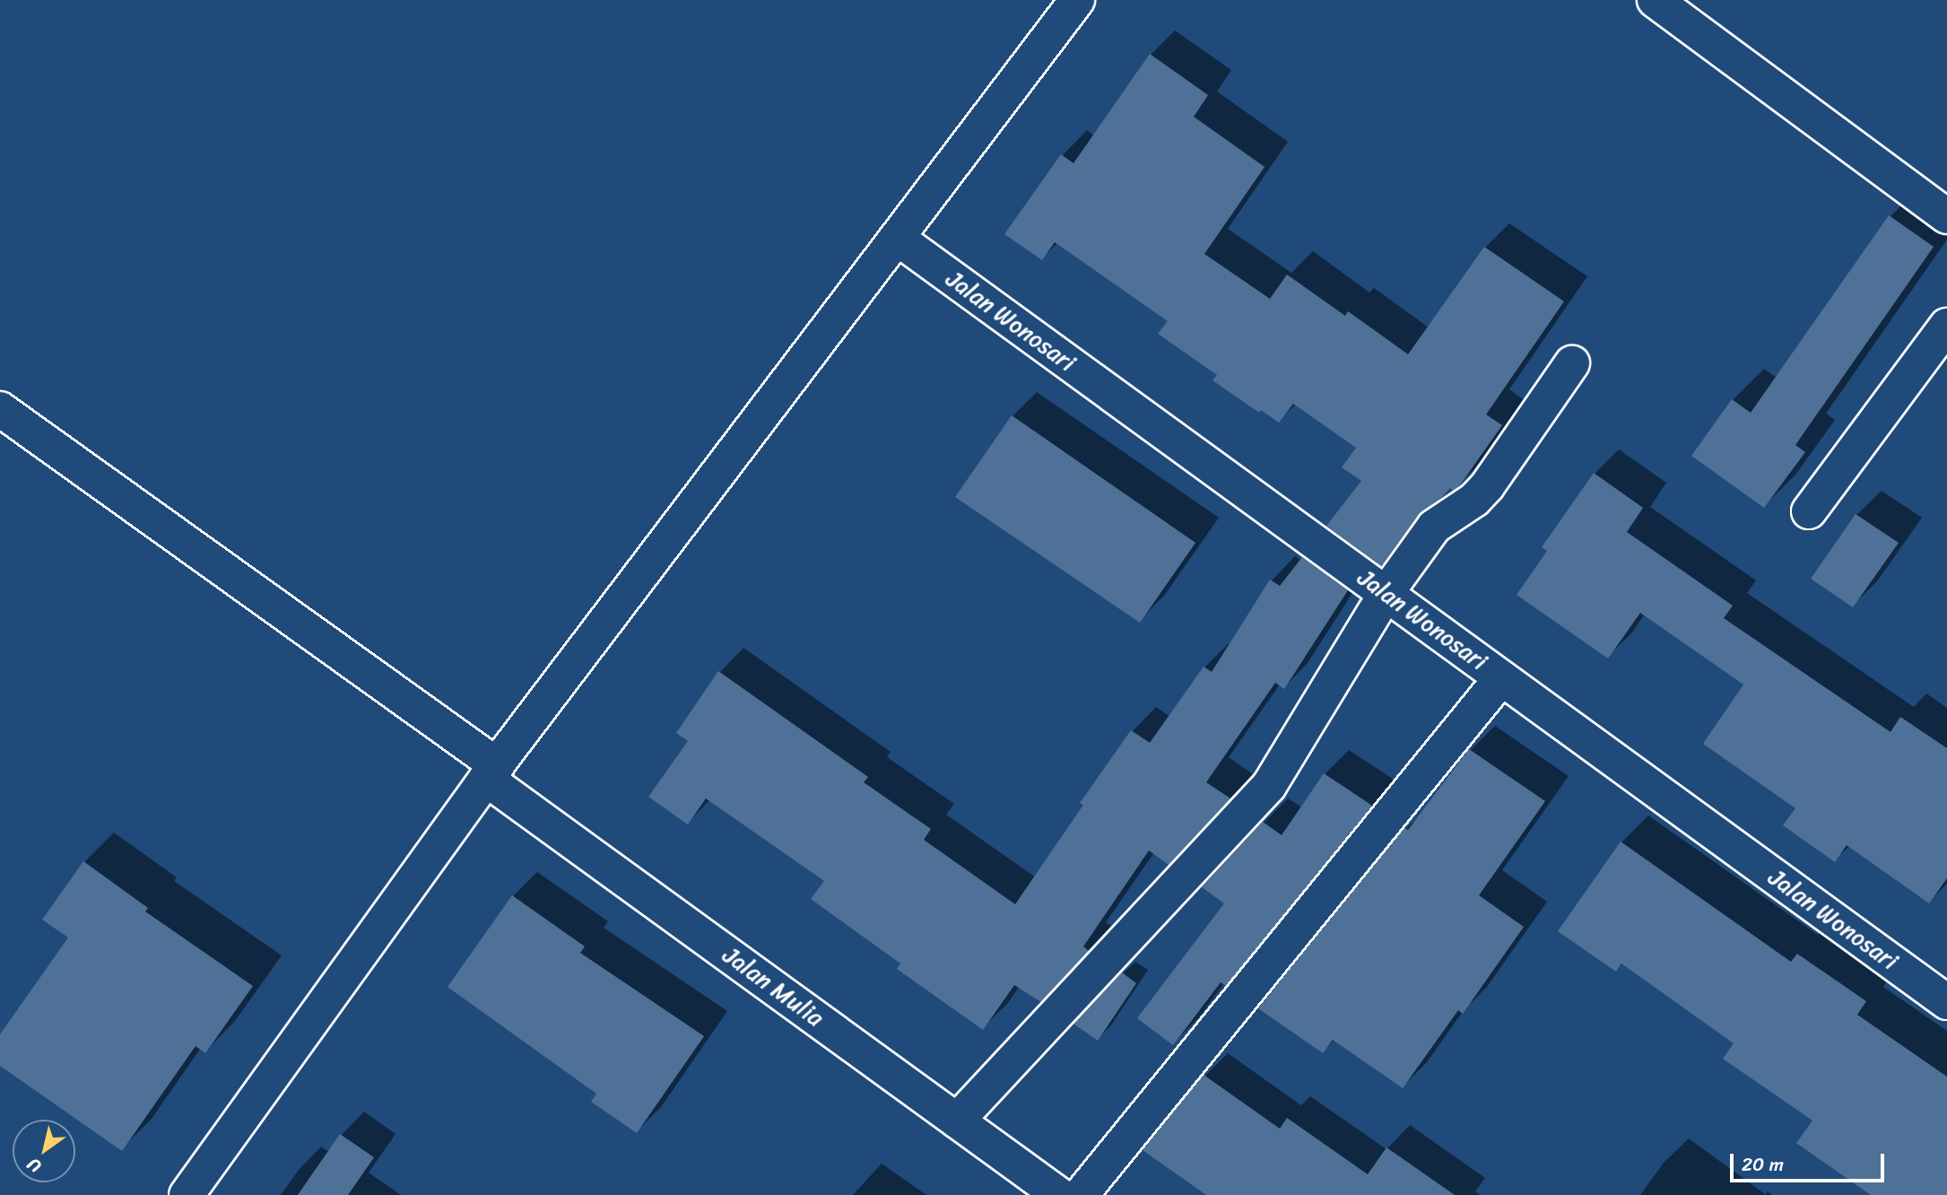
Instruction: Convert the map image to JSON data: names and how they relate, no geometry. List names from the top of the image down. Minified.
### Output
{"streets":{"street":["Jalan Wonosari","Jalan Mulia"]},"scale_bar":"20 m","north":"bottom left"}
